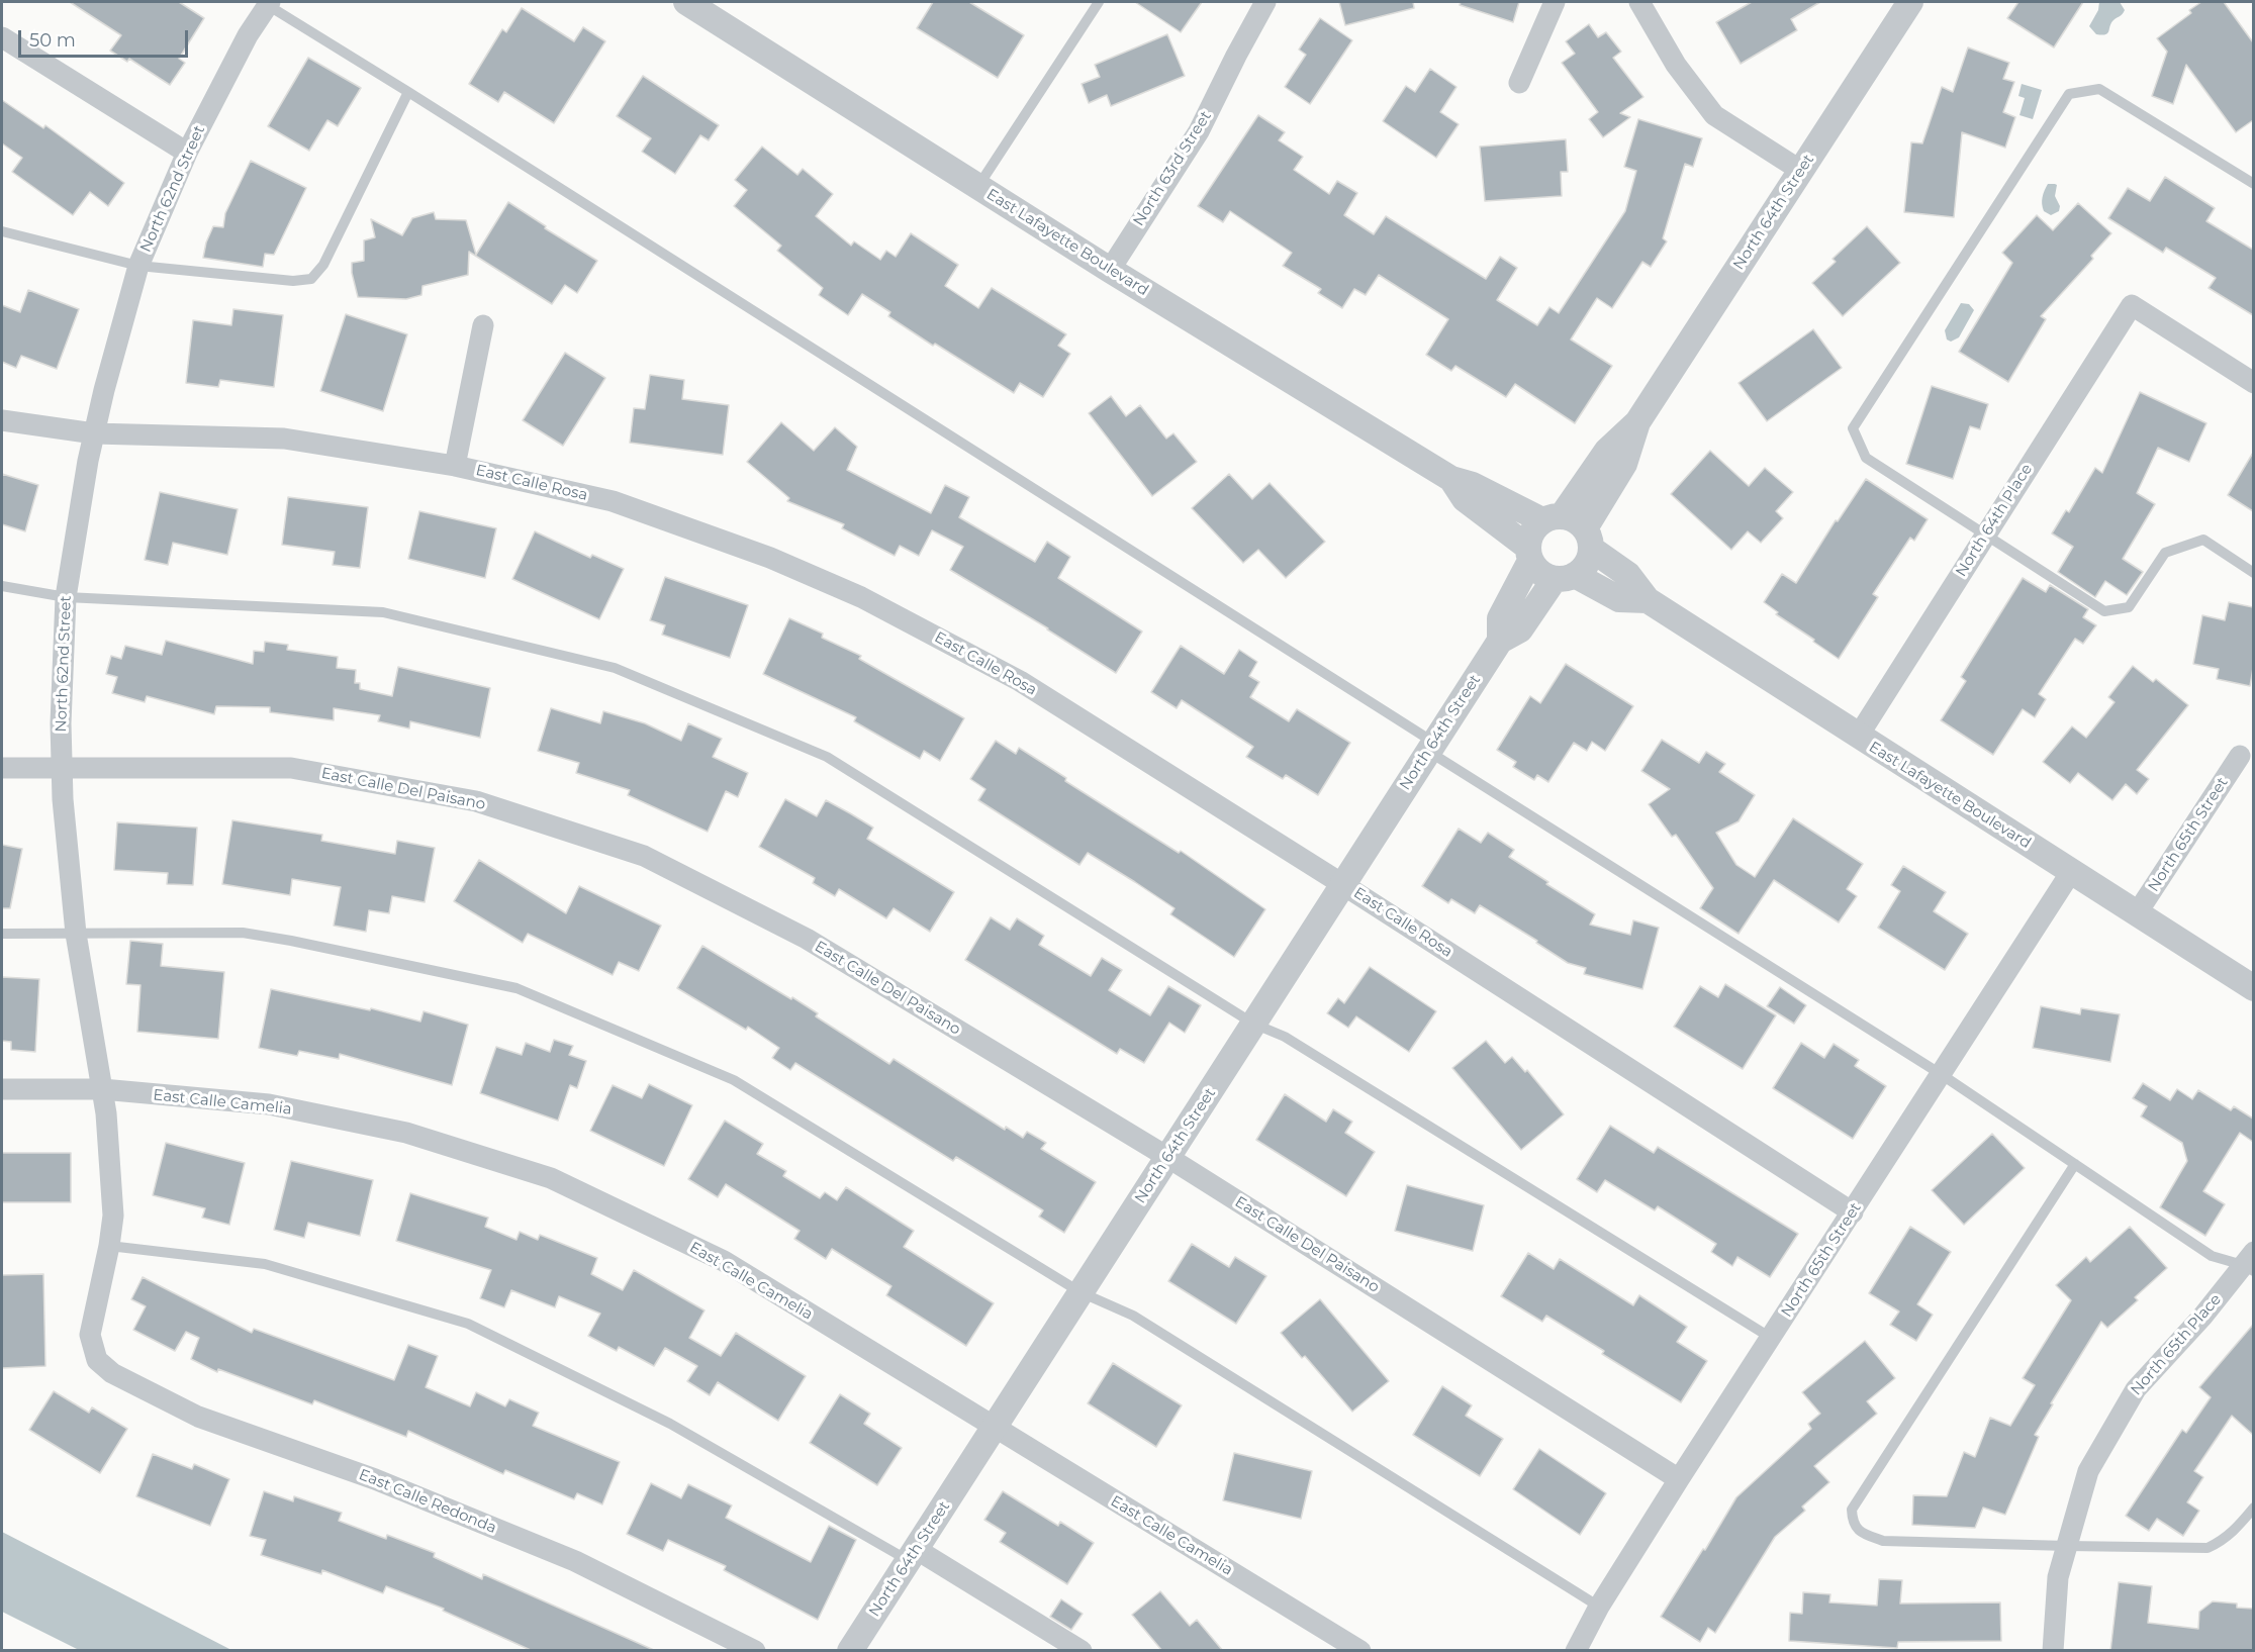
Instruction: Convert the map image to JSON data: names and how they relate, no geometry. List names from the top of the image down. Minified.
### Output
{"streets":{"street":["North 63rd Street","North 62nd Street","North 64th Street","East Lafayette Boulevard","East Calle Rosa","North 64th Place","East Calle Del Paisano","North 65th Street","East Calle Camelia","North 65th Place","East Calle Redonda"]},"crossings":[["North 63rd Street","East Lafayette Boulevard"],["North 62nd Street","East Calle Rosa"],["North 62nd Street","East Calle Del Paisano"],["North 62nd Street","East Calle Camelia"],["North 62nd Street","East Calle Redonda"],["North 64th Street","East Lafayette Boulevard"],["North 64th Street","East Calle Rosa"],["North 64th Street","East Calle Del Paisano"],["North 64th Street","East Calle Camelia"],["East Lafayette Boulevard","North 64th Place"],["East Lafayette Boulevard","North 65th Street"],["East Calle Rosa","North 65th Street"],["East Calle Del Paisano","North 65th Street"]],"scale_bar":"50 m"}
